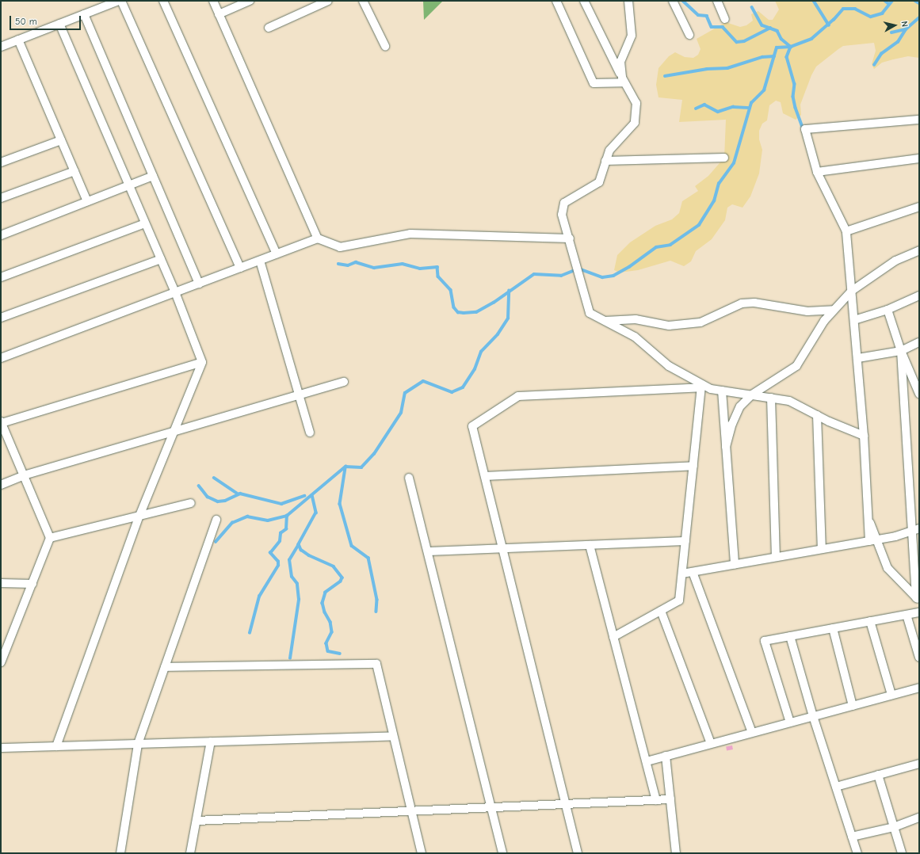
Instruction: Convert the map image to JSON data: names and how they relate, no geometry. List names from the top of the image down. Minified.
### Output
{"scale_bar":"50 m","north":"right"}
